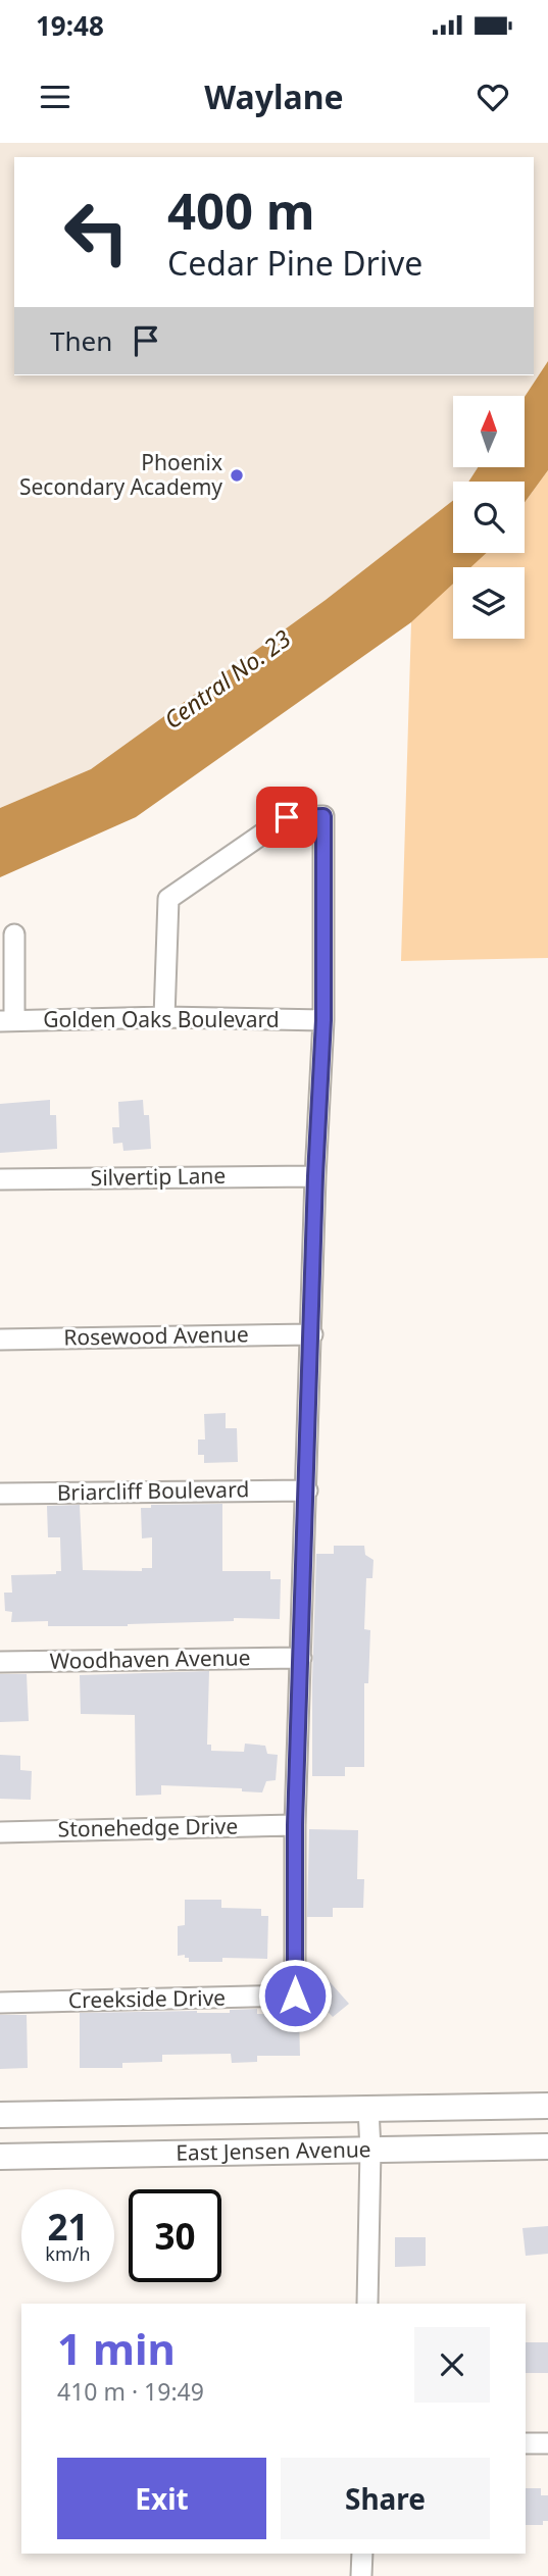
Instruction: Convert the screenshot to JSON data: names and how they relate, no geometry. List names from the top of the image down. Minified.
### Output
{"streets":{"main road":["East Jensen Avenue"],"street":["Golden Oaks Boulevard","Silvertip Lane","Rosewood Avenue","Briarcliff Boulevard","Woodhaven Avenue","Stonehedge Drive","Creekside Drive"]},"crossings":[["Stonehedge Drive","Creekside Drive"]],"water":["Central No. 23"],"places":["Phoenix Secondary Academy"],"north":"top","page":{"status":"19:48","header":"Waylane","turn":["400 m","Cedar Pine Drive"],"then":"Then","speed":"21 km/h","limit":"30","heading":["1 min","410 m · 19:49"],"buttons":["Exit","Share"]}}
